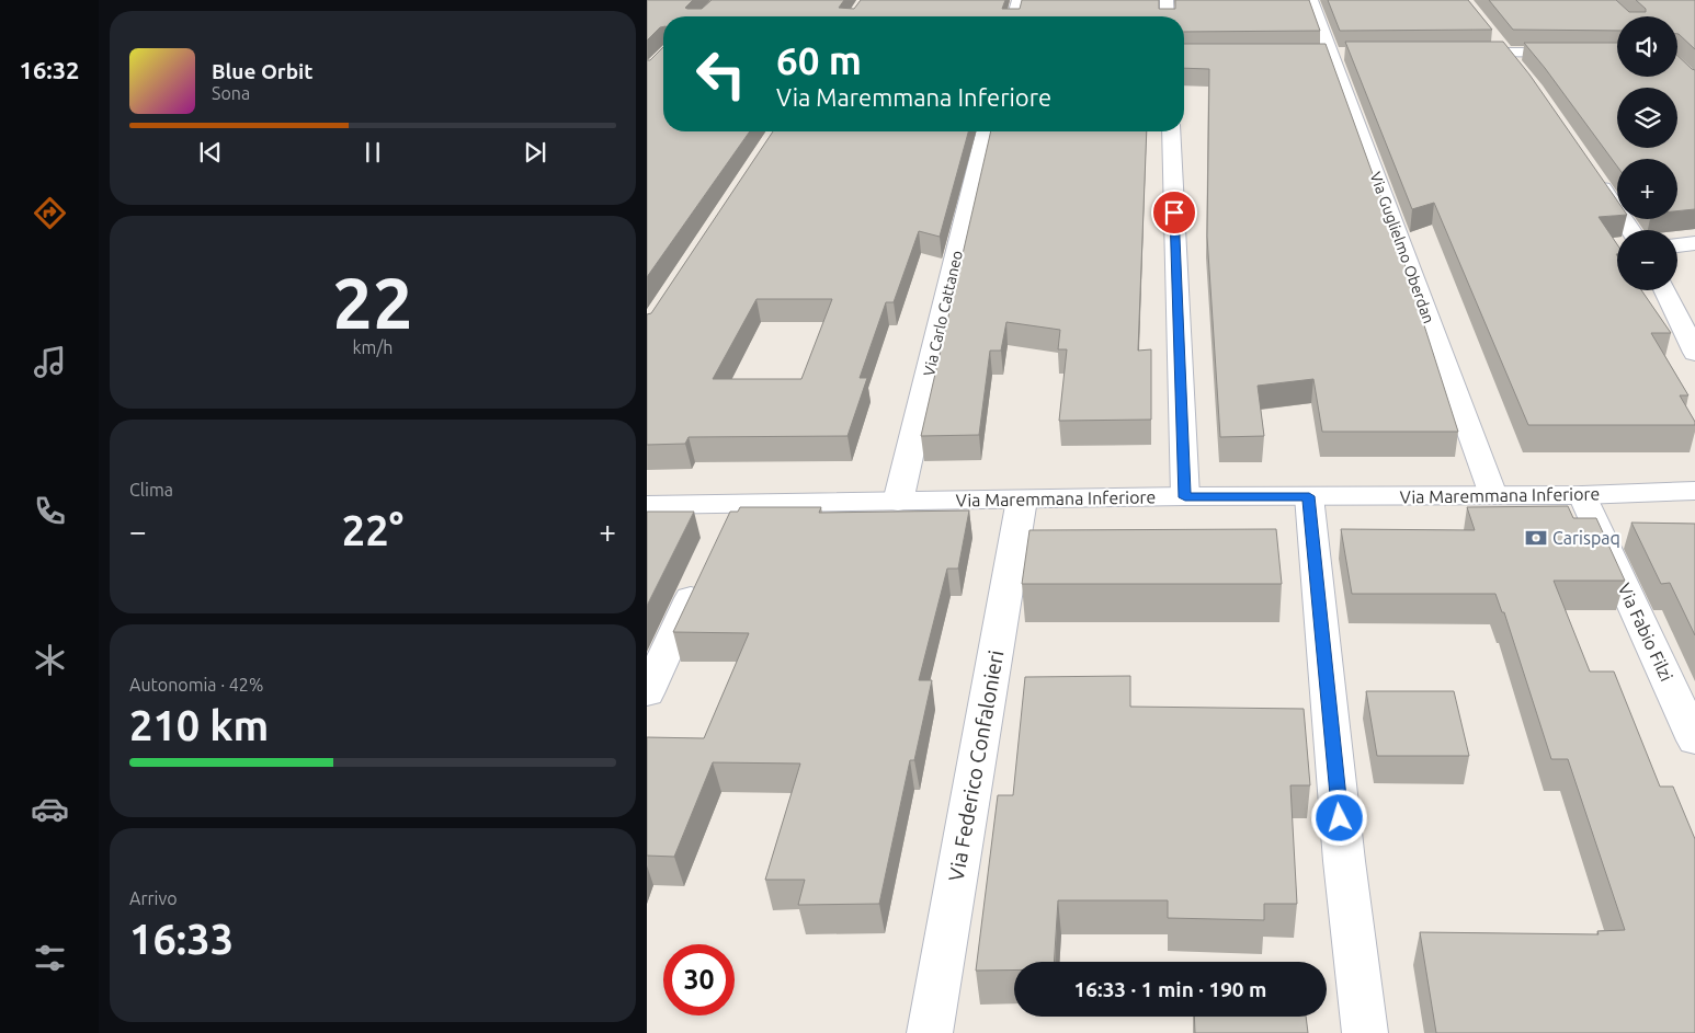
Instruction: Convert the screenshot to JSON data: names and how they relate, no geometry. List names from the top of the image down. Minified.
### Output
{"streets":{"street":["Via Guglielmo Oberdan","Via Carlo Cattaneo","Via Maremmana Inferiore","Via Fabio Filzi","Via Federico Confalonieri"]},"crossings":[["Via Guglielmo Oberdan","Via Maremmana Inferiore"],["Via Carlo Cattaneo","Via Maremmana Inferiore"],["Via Maremmana Inferiore","Via Fabio Filzi"],["Via Maremmana Inferiore","Via Federico Confalonieri"]],"places":{"bank":["Carispaq"]},"page":{"tabs":"16:32","map_buttons":["+","−"],"turn":["60 m","Via Maremmana Inferiore"],"song":["Blue Orbit","Sona"],"tile":[["22","km/h"],"Clima",["Autonomia · 42%","210 km"],["Arrivo","16:33"]],"heat":["−","22°","+"],"limit":"30","trip":"16:33 · 1 min · 190 m"}}
